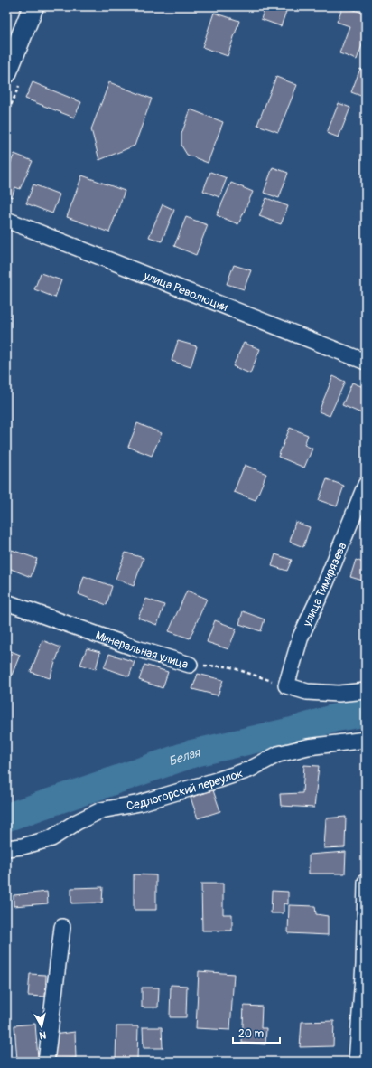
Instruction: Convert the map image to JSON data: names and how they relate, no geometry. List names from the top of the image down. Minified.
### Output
{"streets":{"street":["улица Революции","улица Тимирязева","Минеральная улица","Седлогорский переулок"]},"crossings":[["улица Тимирязева","Минеральная улица"]],"water":["Белая"],"scale_bar":"20 m","north":"bottom"}
